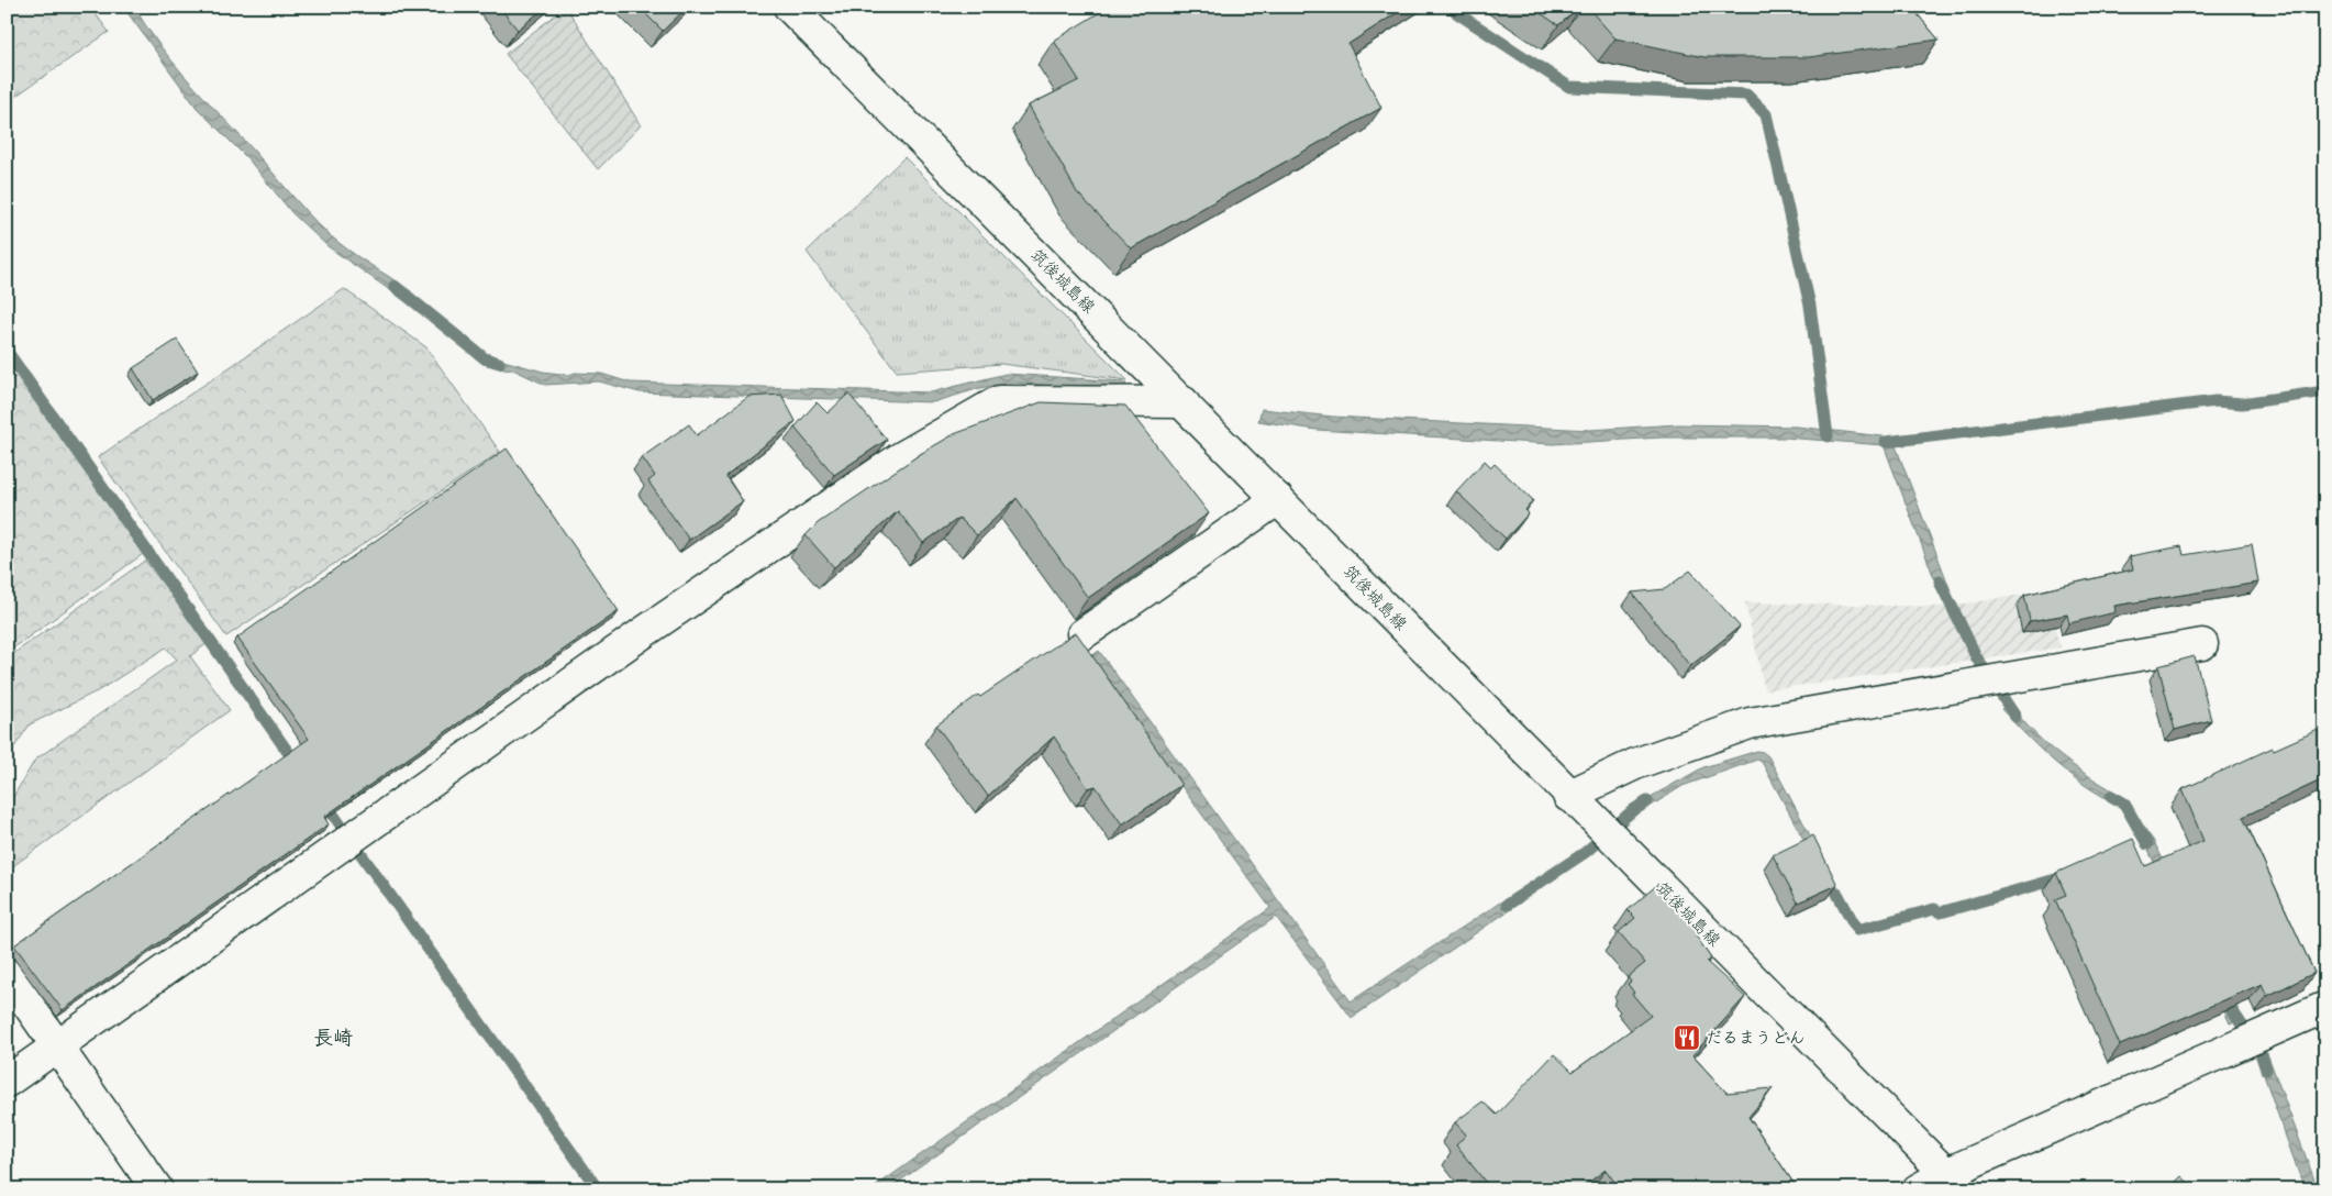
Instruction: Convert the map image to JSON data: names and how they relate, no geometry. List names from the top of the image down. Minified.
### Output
{"streets":{"street":["筑後城島線"]},"districts":["長崎"],"places":{"restaurant":["だるまうどん"]}}
